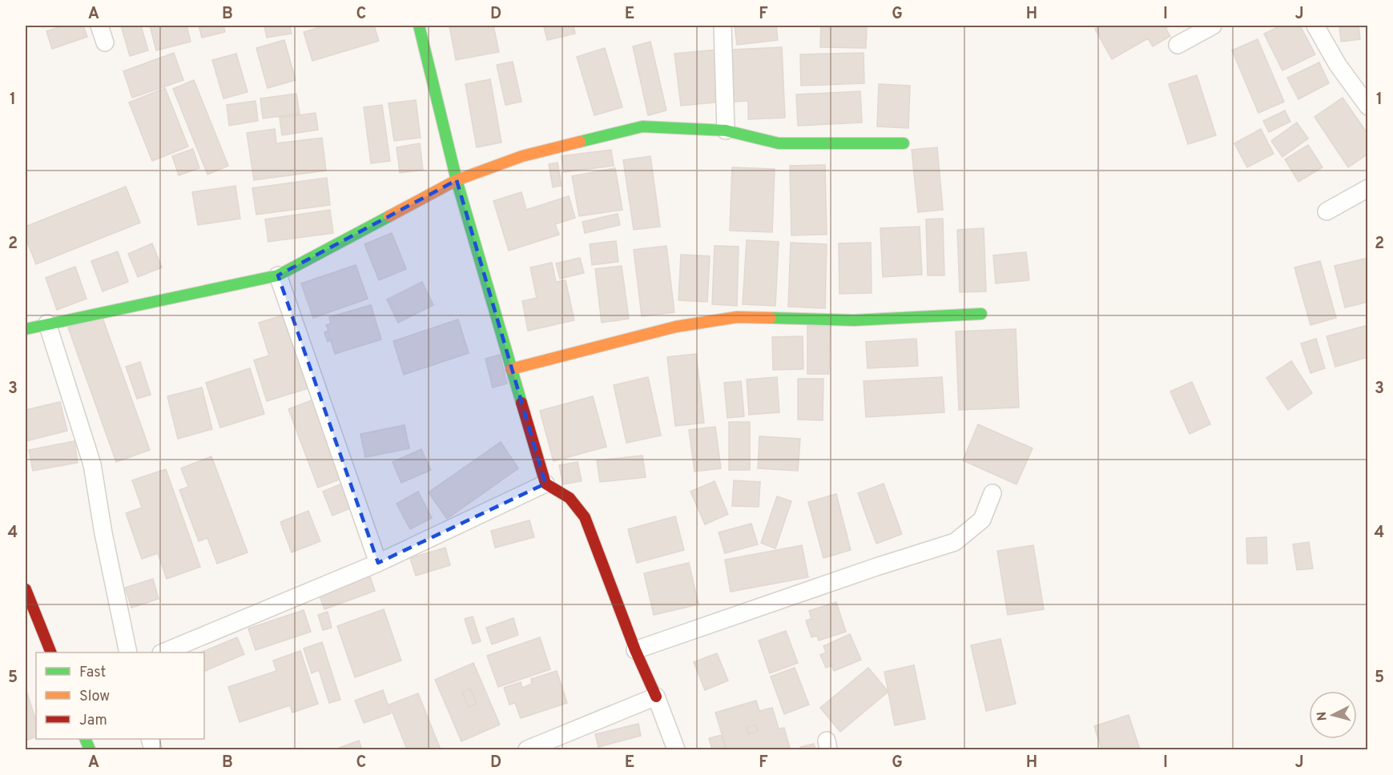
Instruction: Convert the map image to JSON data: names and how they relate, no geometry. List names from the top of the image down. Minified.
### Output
{"legend":["Fast","Slow","Jam"],"north":"left","grid":{"columns":["A","B","C","D","E","F","G","H","I","J"],"rows":["1","2","3","4","5"]}}
